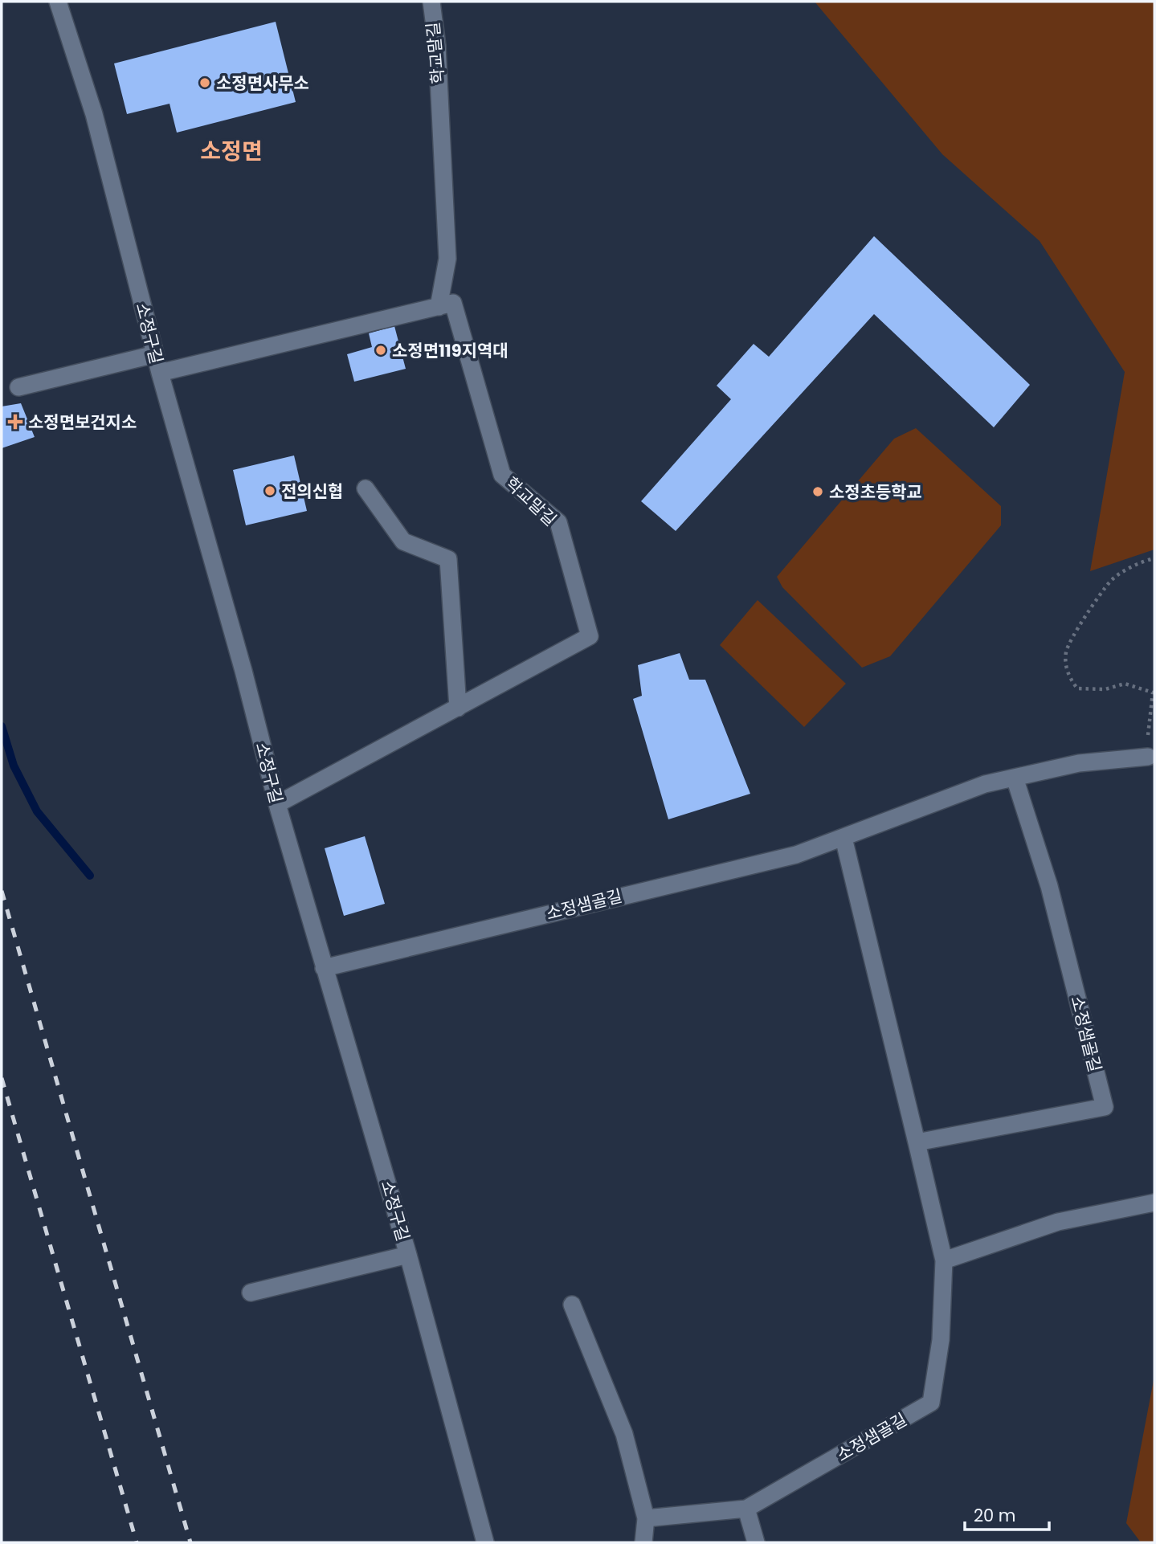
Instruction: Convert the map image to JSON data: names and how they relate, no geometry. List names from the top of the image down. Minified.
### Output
{"streets":{"street":["학교말길","소정구길","소정샘골길"]},"crossings":[["학교말길","소정구길"],["소정구길","소정샘골길"]],"districts":["소정면"],"places":{"other":["소정면사무소","소정면119지역대","전의신협","소정초등학교"],"health":["소정면보건지소"]},"scale_bar":"20 m"}
